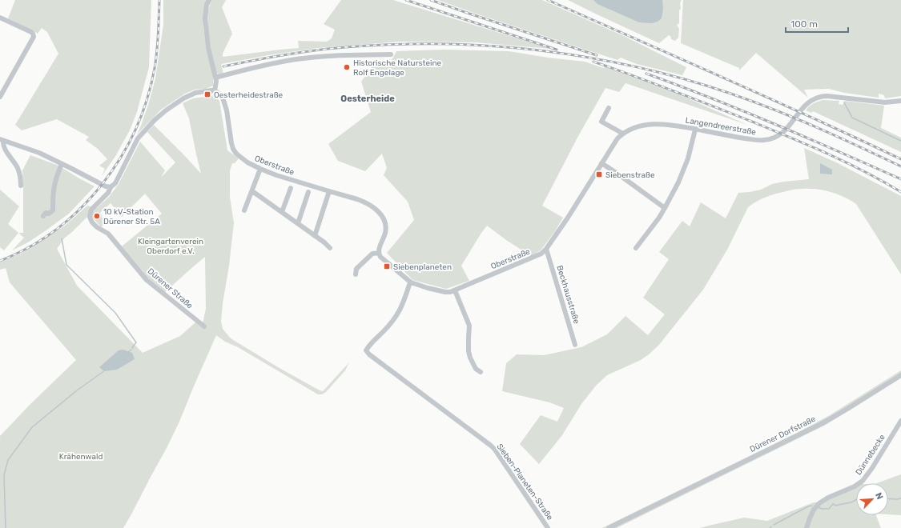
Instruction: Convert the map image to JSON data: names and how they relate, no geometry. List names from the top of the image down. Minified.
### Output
{"streets":{"street":["Langendreerstraße","Oberstraße","Dürener Straße","Beckhausstraße","Dürener Dorfstraße","Dünnebecke","Sieben-Planeten-Straße"]},"crossings":[["Langendreerstraße","Oberstraße"],["Oberstraße","Beckhausstraße"],["Oberstraße","Sieben-Planeten-Straße"]],"districts":["Oesterheide"],"parks":["Kleingartenverein Oberdorf e.V.","Krähenwald"],"places":{"other":["Historische Natursteine Rolf Engelage","10 kV-Station Dürener Str. 5A"],"transit":["Oesterheidestraße","Siebenstraße","Siebenplaneten"]},"scale_bar":"100 m","north":"top right"}
